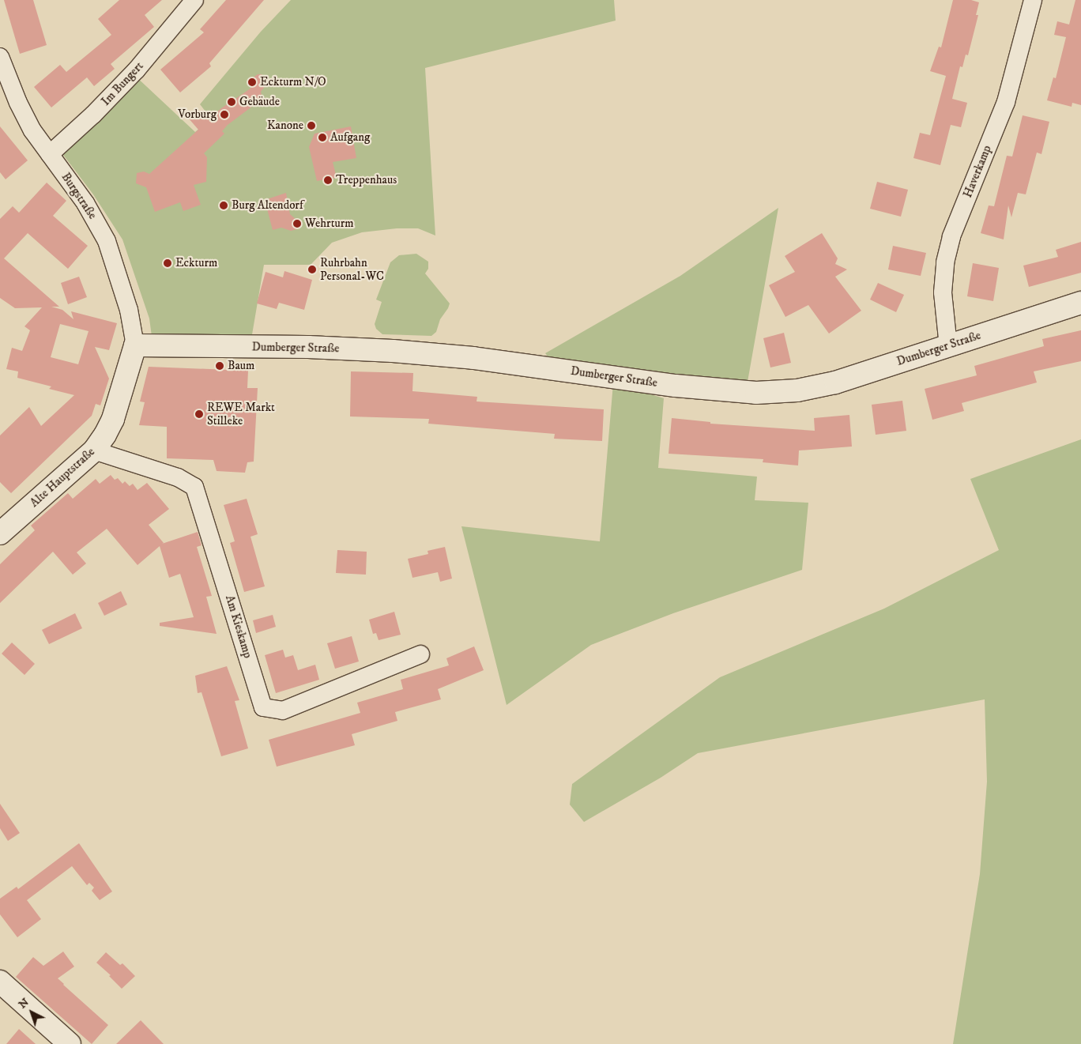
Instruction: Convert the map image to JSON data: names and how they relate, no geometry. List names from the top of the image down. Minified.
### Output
{"streets":{"main road":["Dumberger Straße","Alte Hauptstraße"],"street":["Im Bungert","Haverkamp","Burgstraße","Am Kieskamp"]},"crossings":[["Im Bungert","Burgstraße"],["Haverkamp","Dumberger Straße"],["Burgstraße","Dumberger Straße"],["Burgstraße","Alte Hauptstraße"],["Dumberger Straße","Alte Hauptstraße"],["Alte Hauptstraße","Am Kieskamp"]],"places":["Eckturm N/O","Gebäude","Vorburg","Kanone","Aufgang","Treppenhaus","Burg Altendorf","Wehrturm","Eckturm","Ruhrbahn Personal-WC","Baum","REWE Markt Stilleke"],"north":"top left"}
